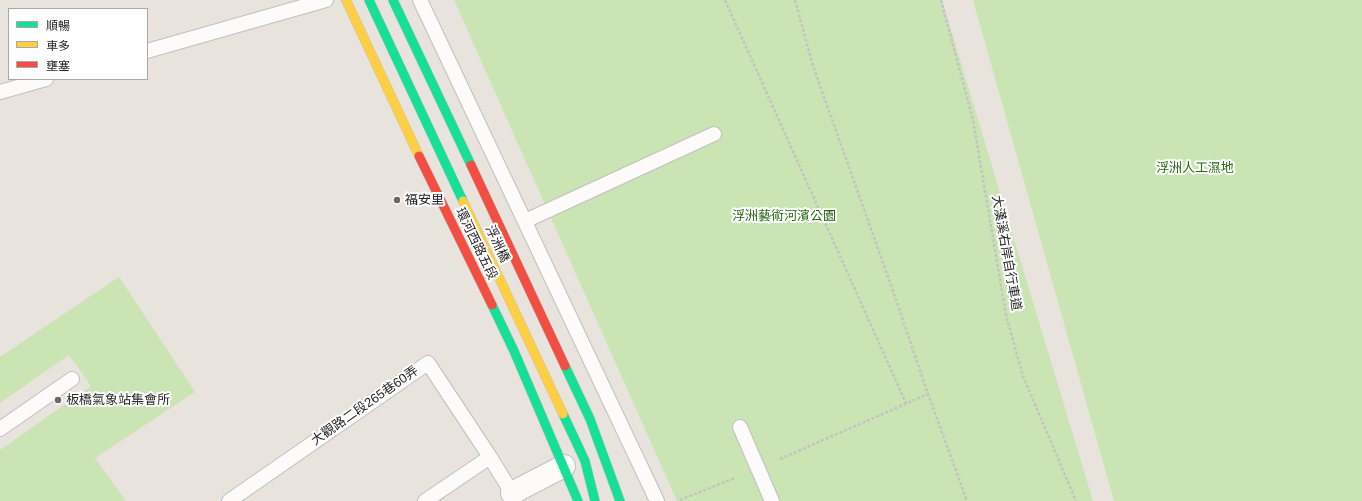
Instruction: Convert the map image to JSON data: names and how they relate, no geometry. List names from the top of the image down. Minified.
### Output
{"streets":{"main road":["環河西路五段","浮洲橋"],"lane":["大觀路二段265巷60弄"],"path":["大漢溪右岸自行車道"]},"parks":["浮洲人工濕地","浮洲藝術河濱公園"],"places":["福安里","板橋氣象站集會所"],"legend":["順暢","車多","壅塞"]}
